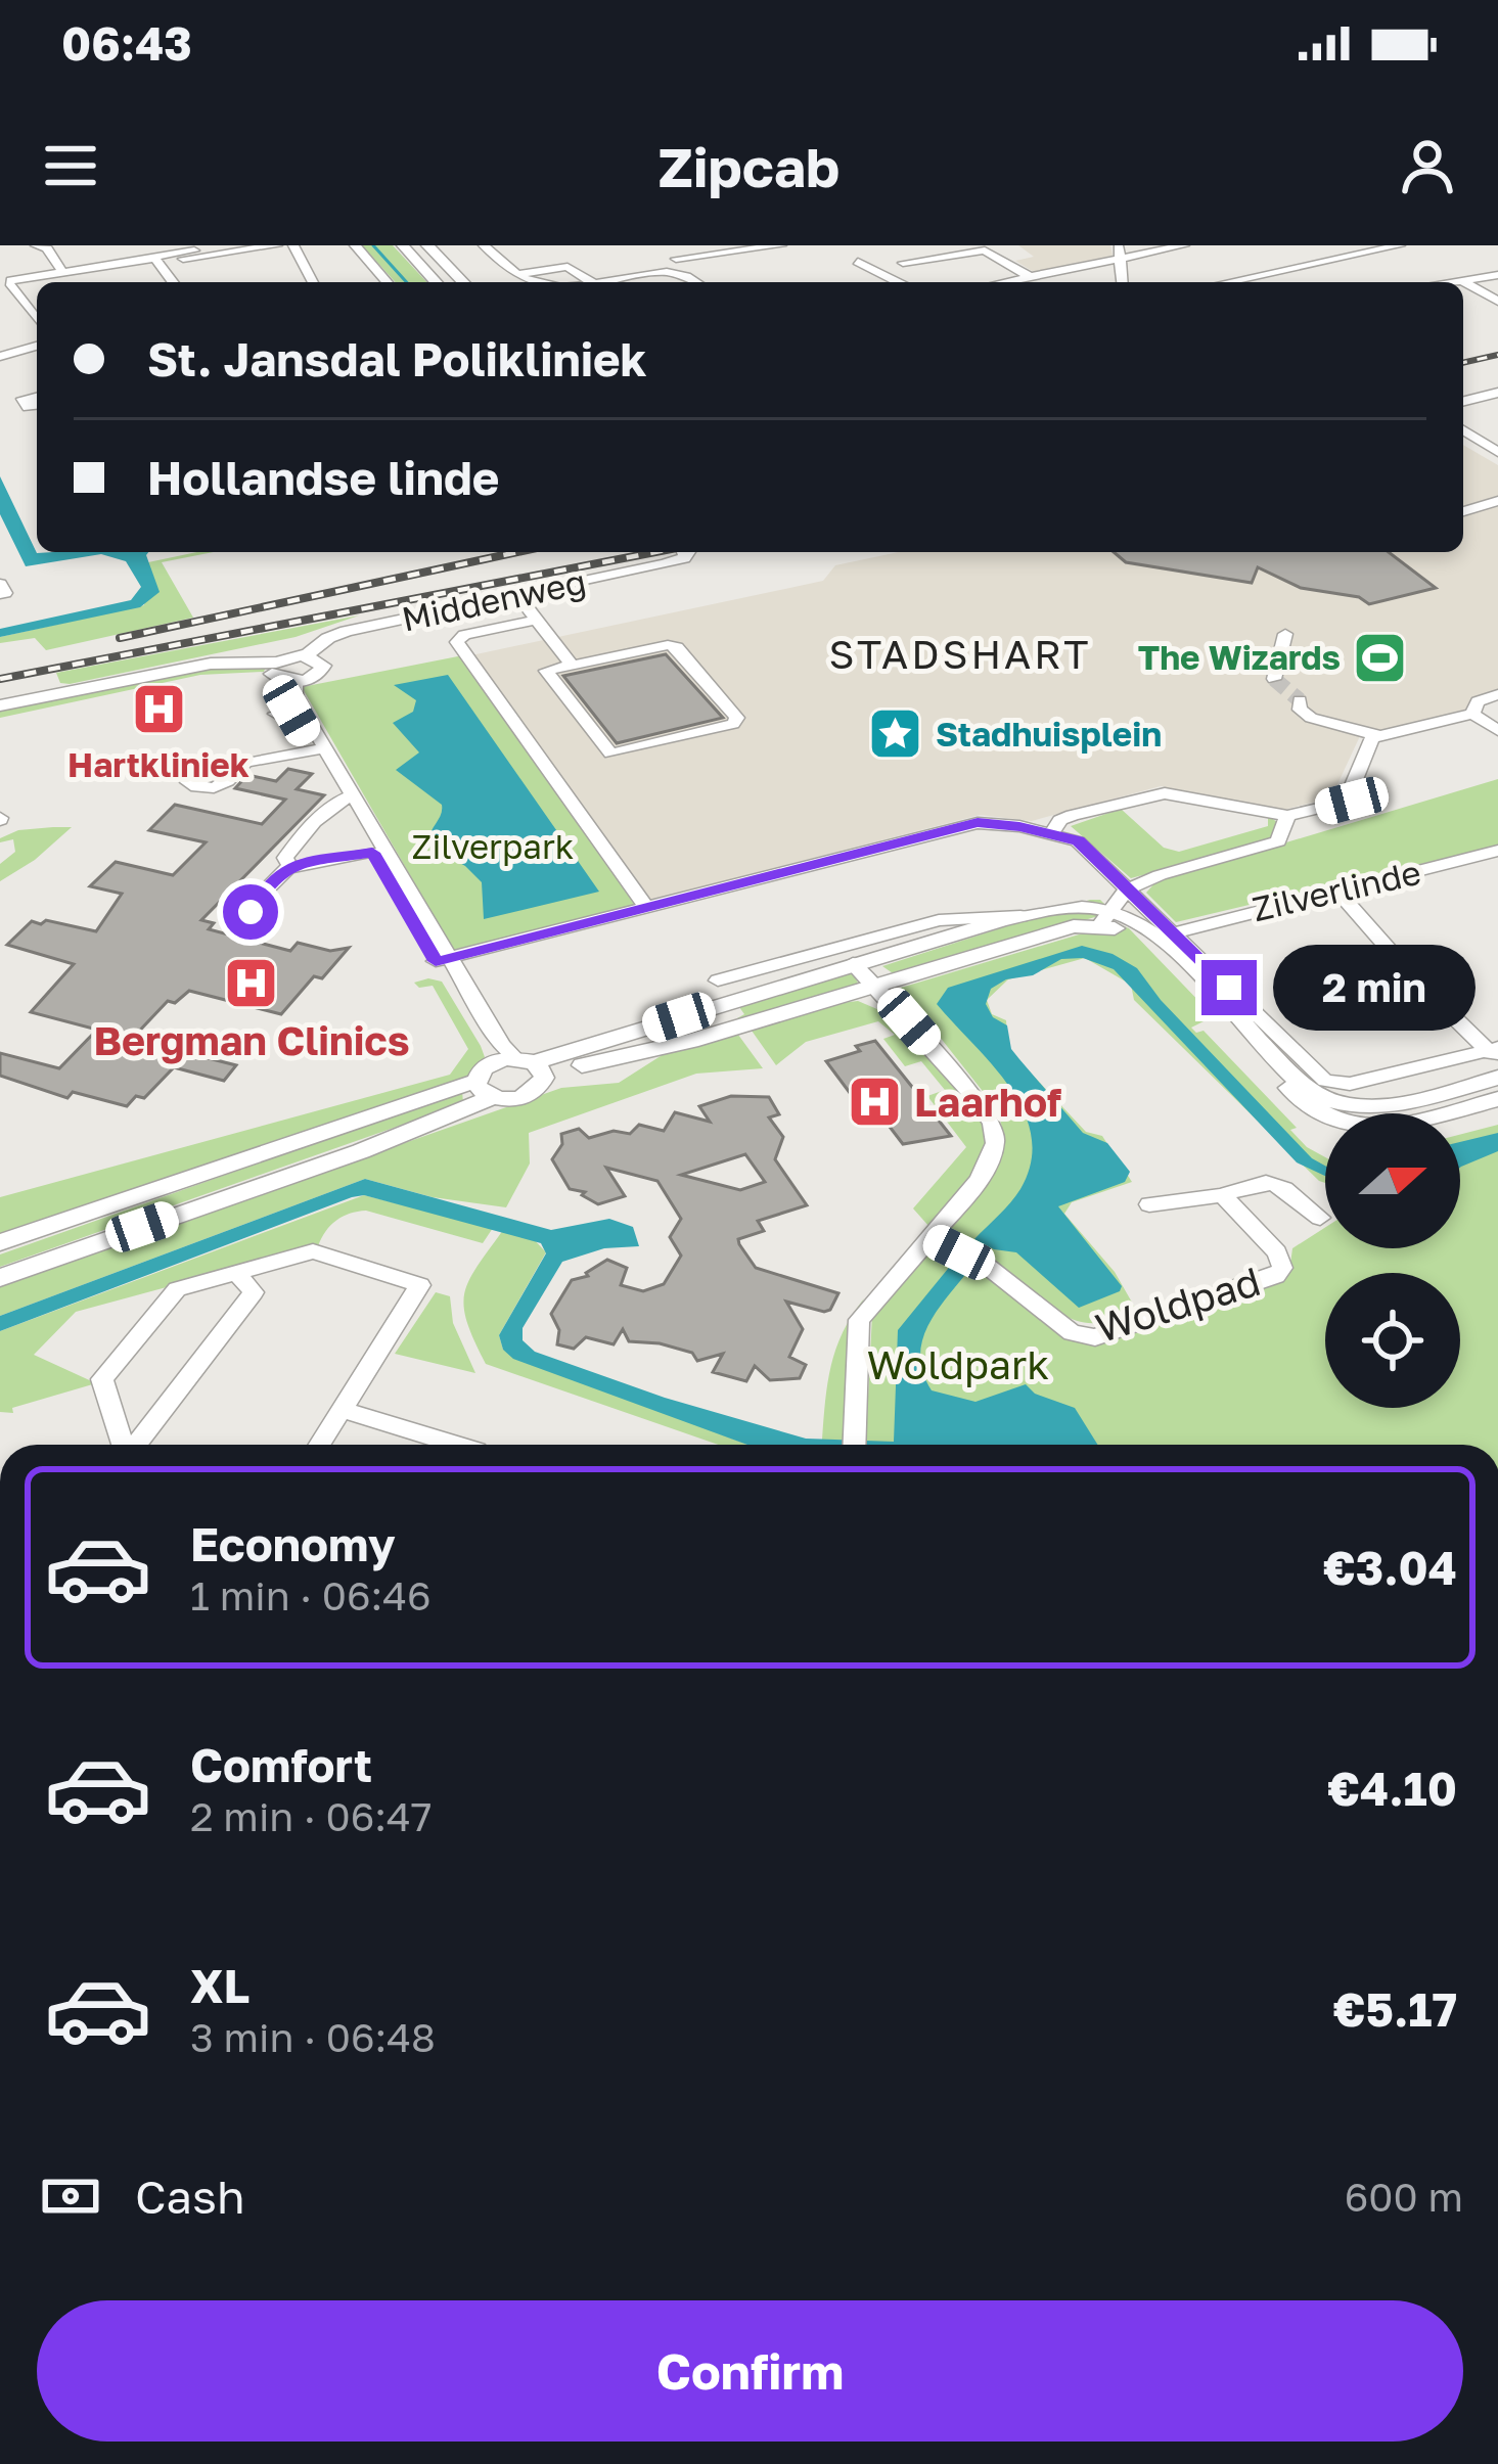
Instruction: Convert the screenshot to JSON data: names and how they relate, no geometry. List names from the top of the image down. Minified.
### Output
{"streets":{"main road":["Middenweg"],"street":["Zilverlinde","Woldpad"]},"districts":["STADSHART"],"parks":["Zilverpark","Woldpark"],"places":{"sports":["The Wizards"],"hospital":["Hartkliniek","Bergman Clinics","Laarhof"],"place":["Stadhuisplein"]},"north":"right","page":{"status":"06:43","header":"Zipcab","banner":["St. Jansdal Polikliniek","Hollandse linde"],"bubble":"2 min","list":[{"name":"Economy","note":"1 min · 06:46","value":"€3.04"},{"name":"Comfort","note":"2 min · 06:47","value":"€4.10"},{"name":"XL","note":"3 min · 06:48","value":"€5.17"}],"pay":["Cash","600 m"],"buttons":"Confirm"}}
